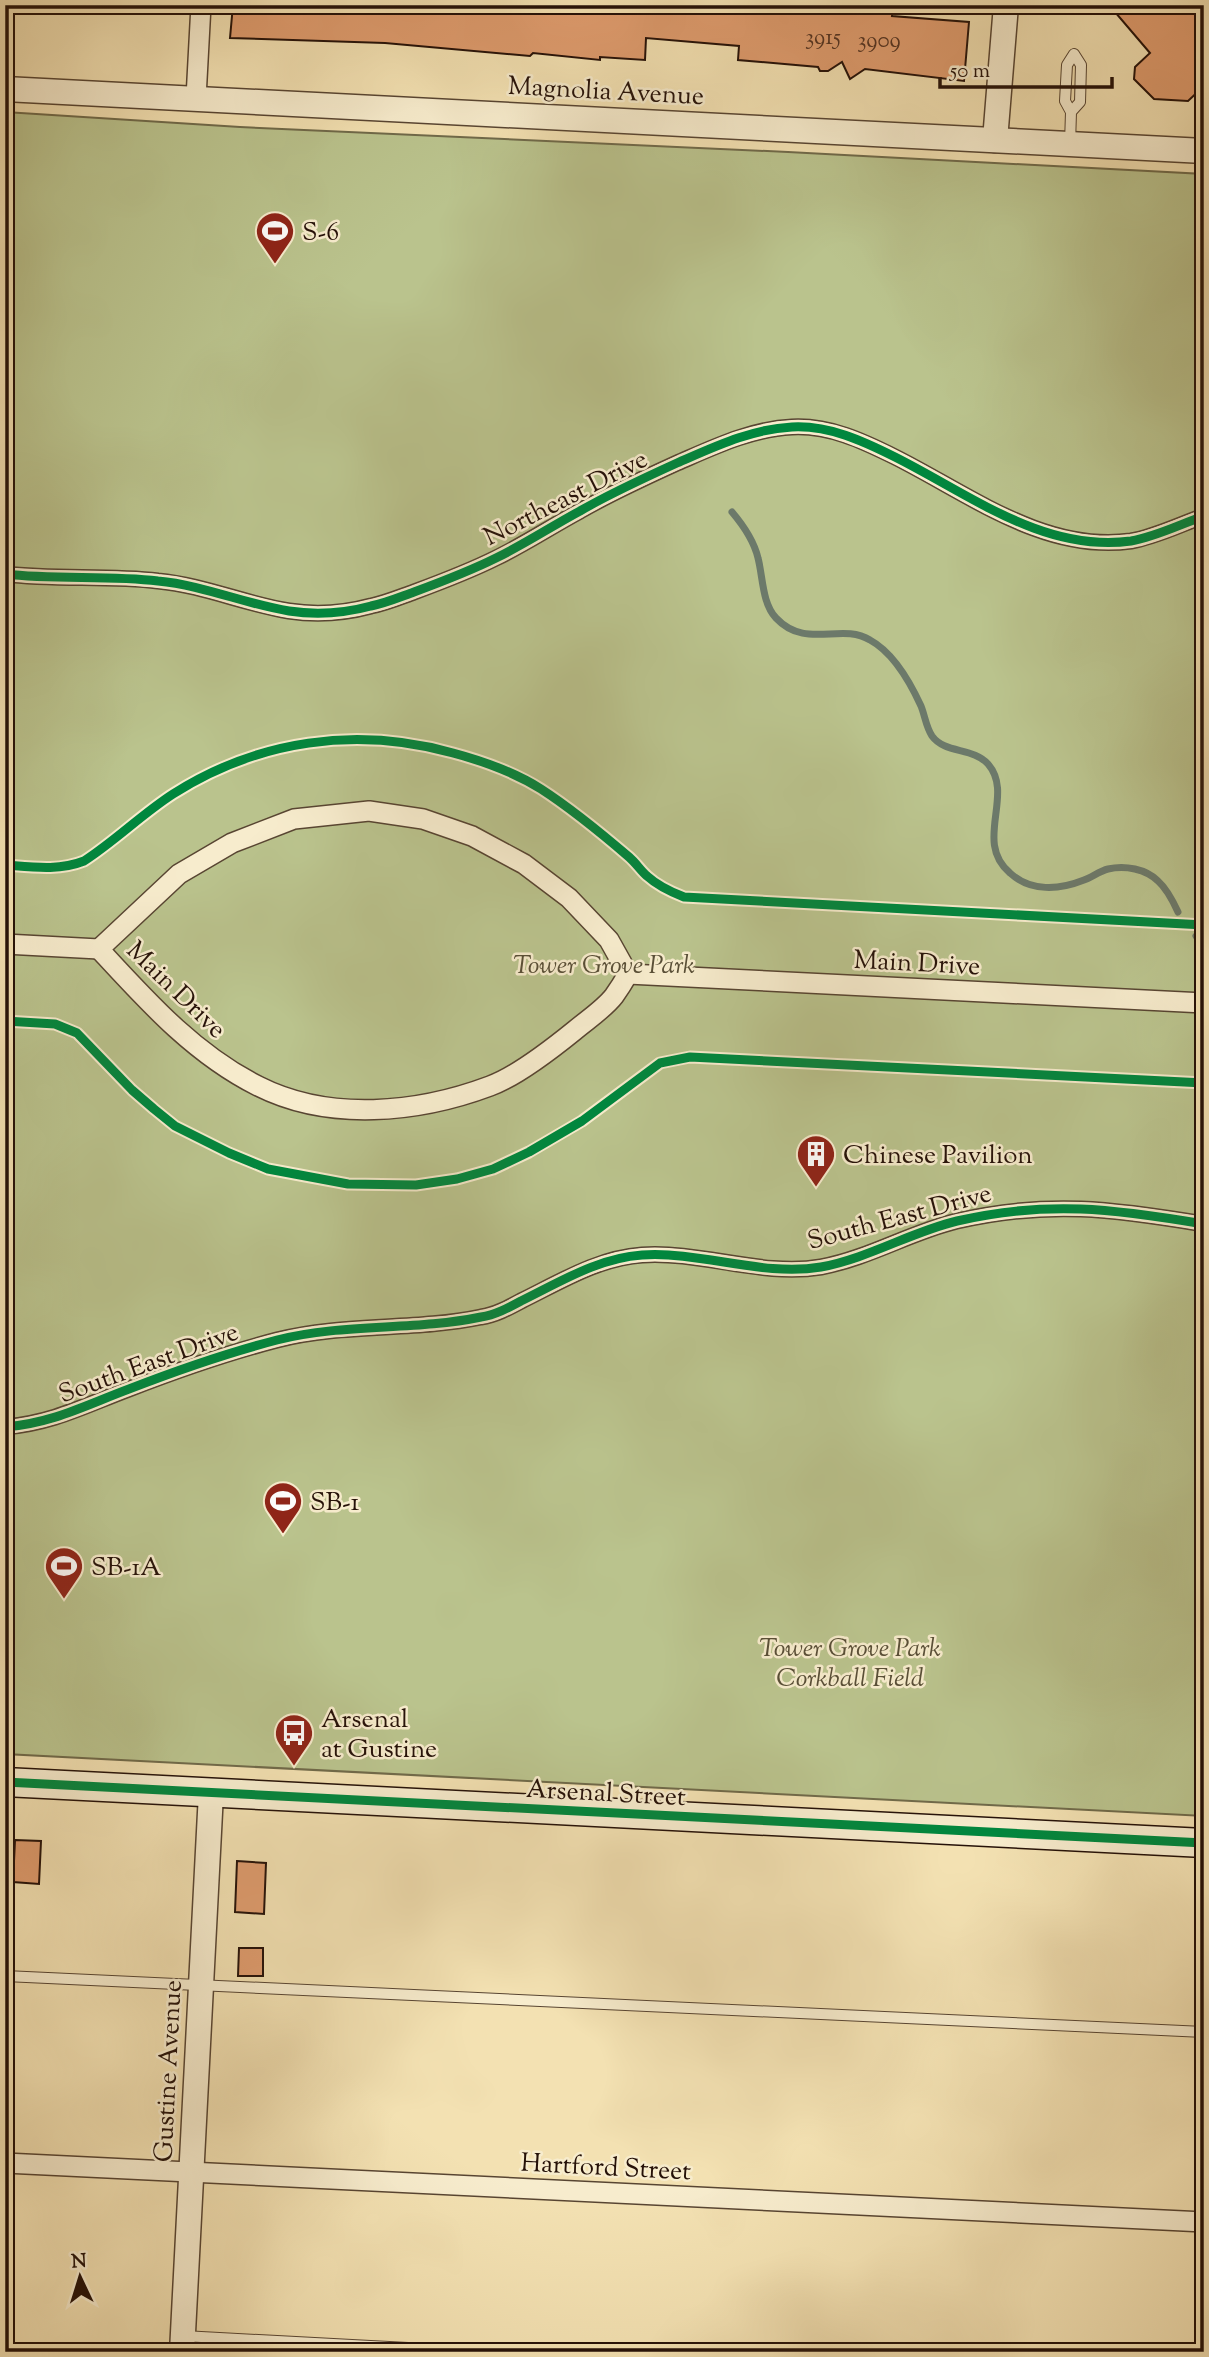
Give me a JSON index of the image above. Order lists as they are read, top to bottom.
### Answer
{
  "streets": {
    "main road": ["Arsenal Street"],
    "street": [
      "Magnolia Avenue",
      "Northeast Drive",
      "Main Drive",
      "South East Drive",
      "Gustine Avenue",
      "Hartford Street"
    ]
  },
  "crossings": [
    ["Arsenal Street", "Gustine Avenue"],
    ["Gustine Avenue", "Hartford Street"]
  ],
  "parks": ["Tower Grove Park", "Tower Grove Park Corkball Field"],
  "places": {
    "sports": ["S-6", "SB-1", "SB-1A"],
    "building": ["Chinese Pavilion"],
    "bus stop": ["Arsenal at Gustine"]
  },
  "house_numbers": ["3915", "3909"],
  "scale_bar": "50 m",
  "north": "top"
}
